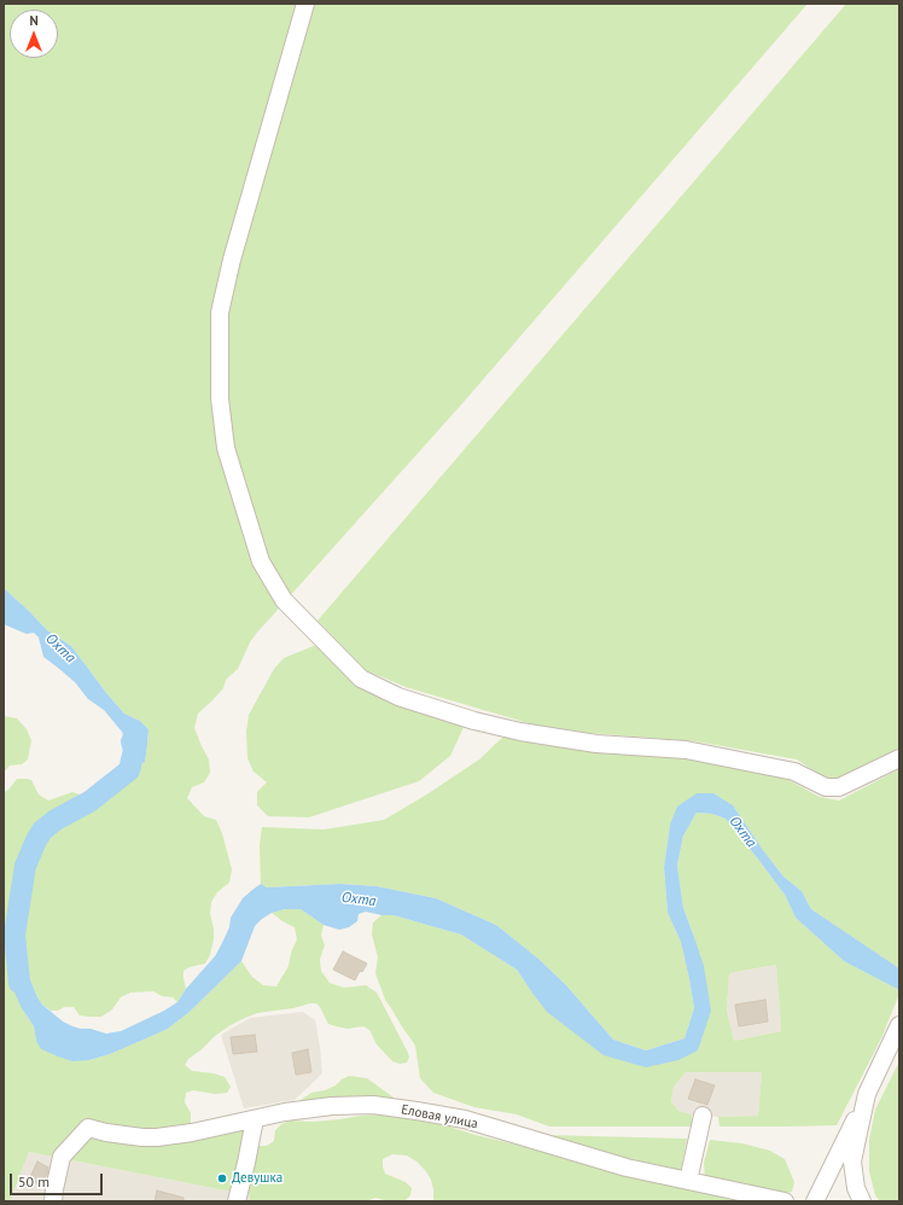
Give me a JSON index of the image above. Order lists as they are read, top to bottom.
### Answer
{
  "streets": {
    "street": ["Еловая улица"]
  },
  "water": ["Охта"],
  "places": ["Девушка"],
  "scale_bar": "50 m",
  "north": "top"
}
